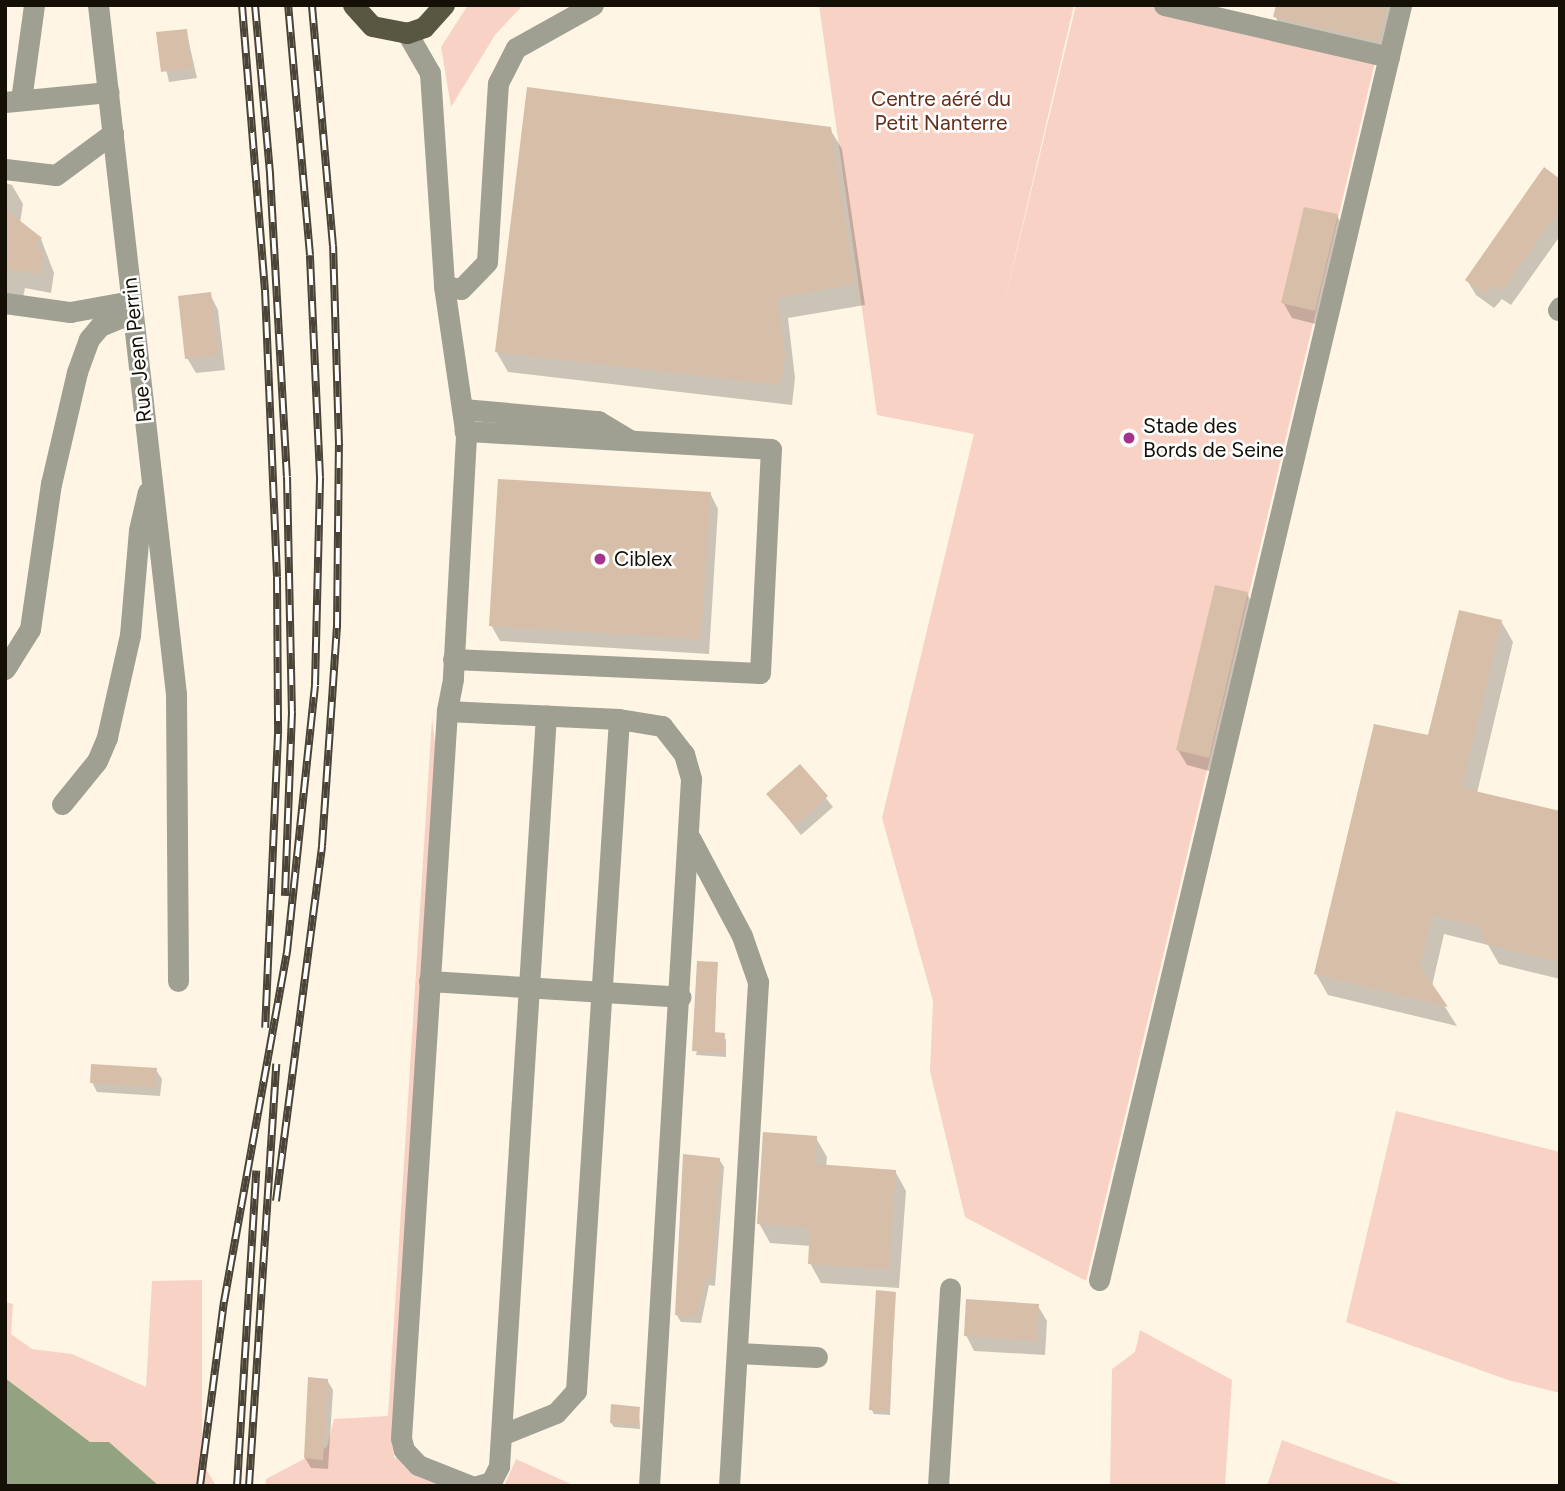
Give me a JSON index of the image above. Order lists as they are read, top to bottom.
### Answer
{
  "streets": {
    "street": ["Rue Jean Perrin"]
  },
  "parks": ["Centre aéré du Petit Nanterre"],
  "places": ["Stade des Bords de Seine", "Ciblex"]
}
